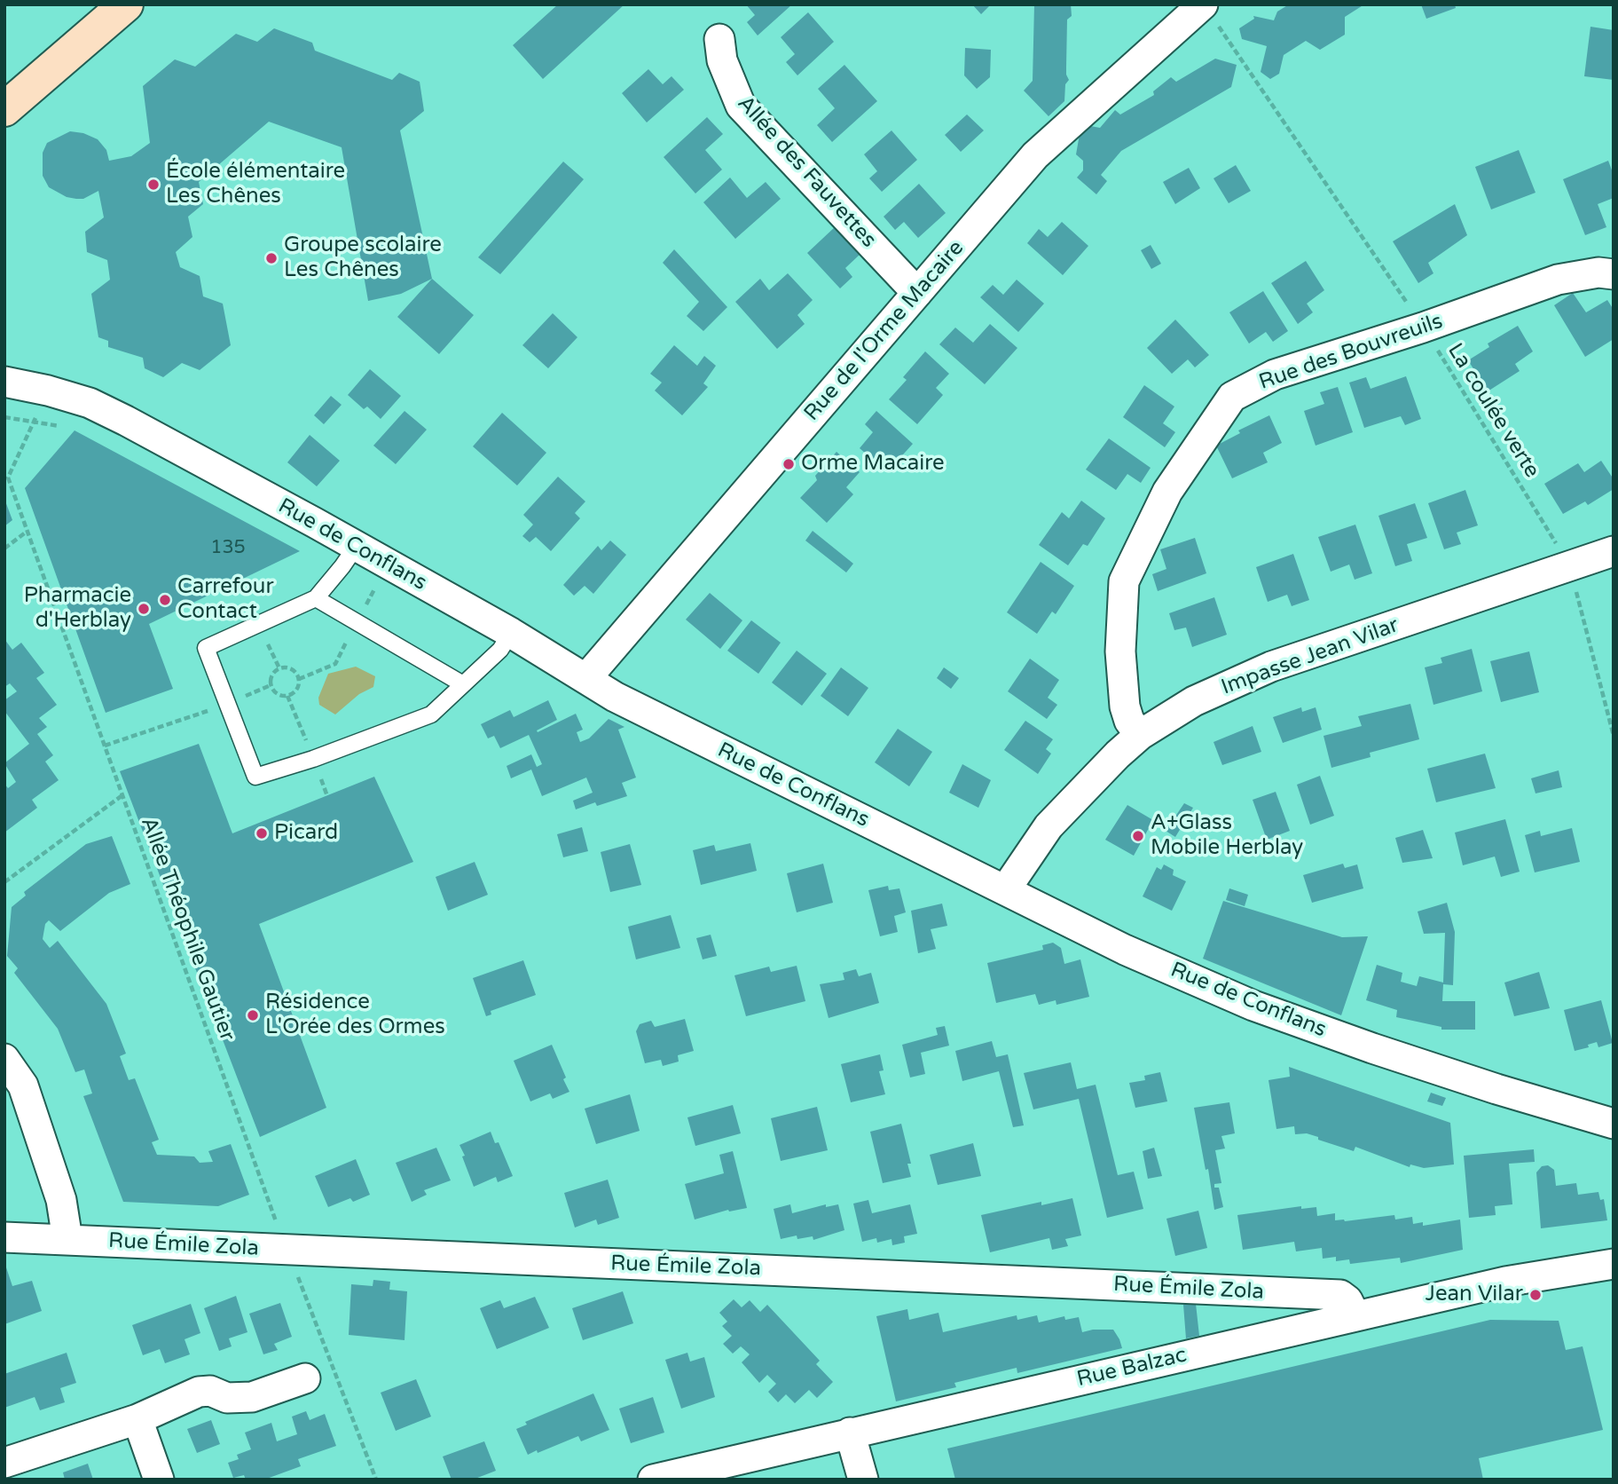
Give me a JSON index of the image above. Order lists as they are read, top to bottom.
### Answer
{
  "streets": {
    "street": [
      "Allée des Fauvettes",
      "Rue de l'Orme Macaire",
      "Rue des Bouvreuils",
      "Rue de Conflans",
      "Impasse Jean Vilar",
      "Rue Émile Zola",
      "Rue Balzac"
    ],
    "path": ["La coulée verte", "Allée Théophile Gautier"]
  },
  "crossings": [
    ["Allée des Fauvettes", "Rue de l'Orme Macaire"],
    ["Rue de l'Orme Macaire", "La coulée verte"],
    ["Rue de l'Orme Macaire", "Rue de Conflans"],
    ["Rue des Bouvreuils", "La coulée verte"],
    ["Rue des Bouvreuils", "Impasse Jean Vilar"],
    ["La coulée verte", "Impasse Jean Vilar"],
    ["Rue de Conflans", "Impasse Jean Vilar"],
    ["Rue de Conflans", "Allée Théophile Gautier"],
    ["Allée Théophile Gautier", "Rue Émile Zola"],
    ["Rue Émile Zola", "Rue Balzac"]
  ],
  "places": [
    "École élémentaire Les Chênes",
    "Groupe scolaire Les Chênes",
    "Orme Macaire",
    "Carrefour Contact",
    "Pharmacie d'Herblay",
    "Picard",
    "A+Glass Mobile Herblay",
    "Résidence L'Orée des Ormes",
    "Jean Vilar"
  ],
  "house_numbers": ["135"]
}
